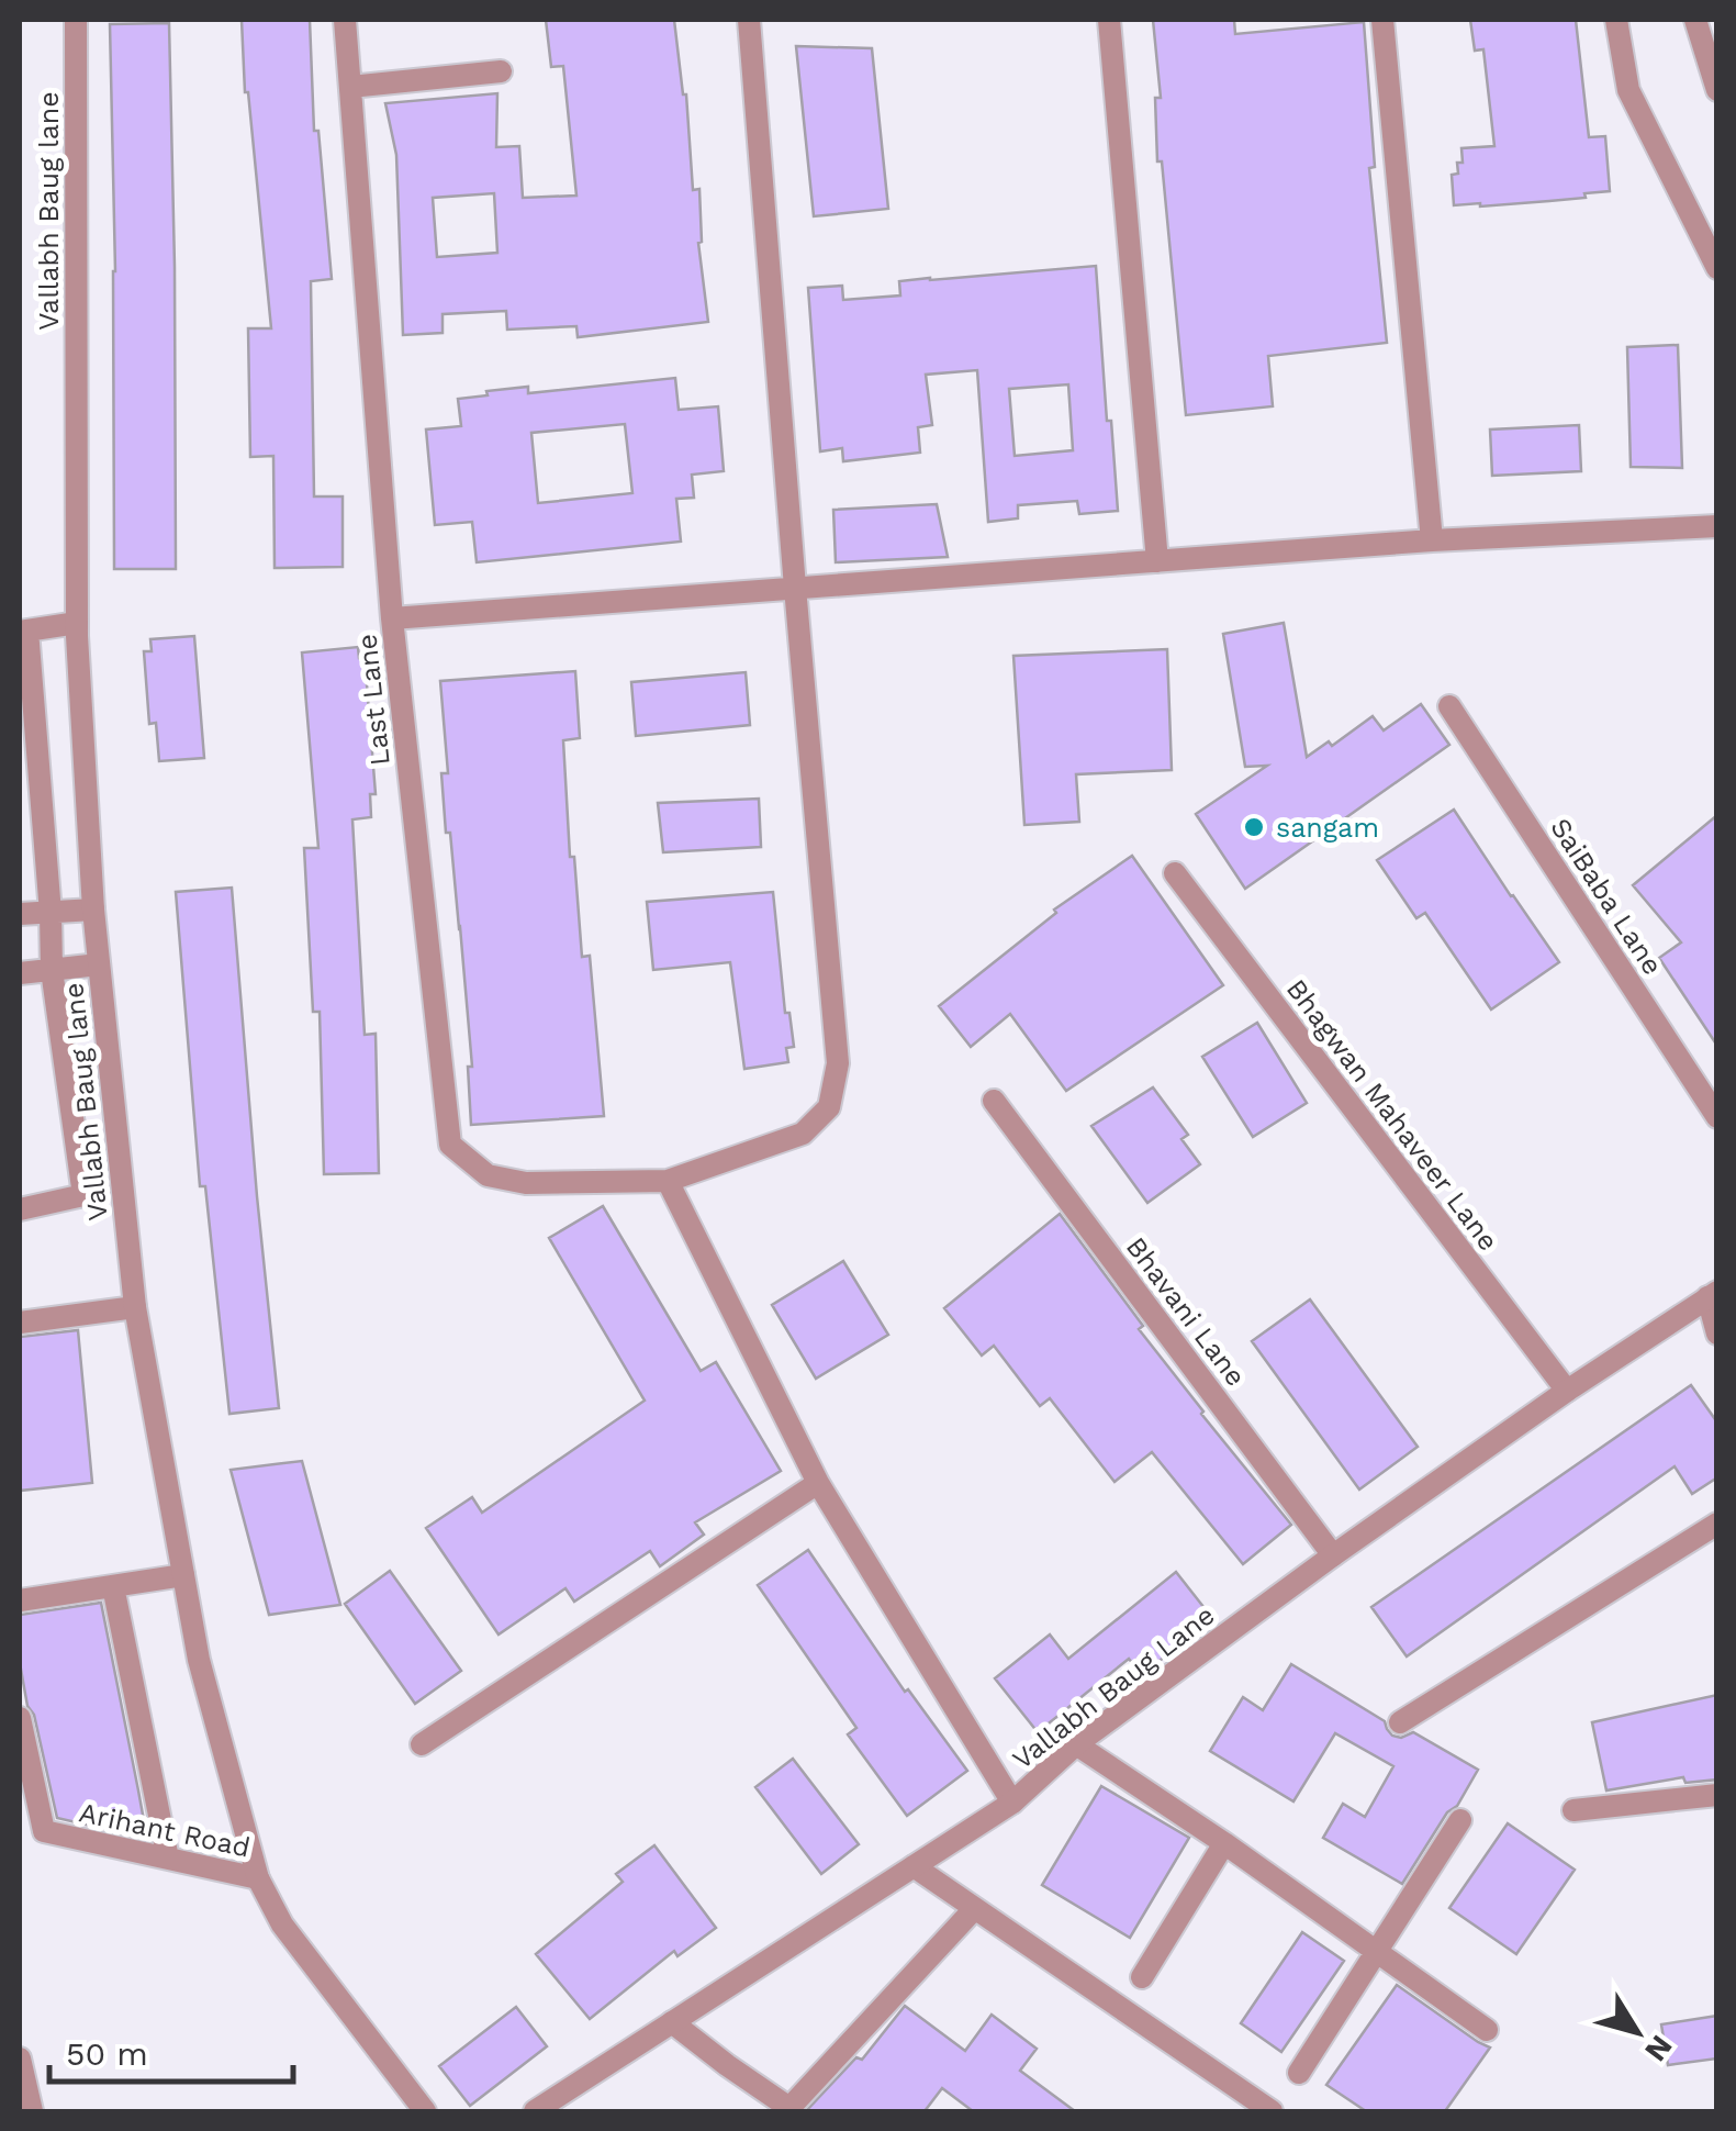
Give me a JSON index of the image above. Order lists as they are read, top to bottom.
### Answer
{
  "streets": {
    "street": [
      "Vallabh Baug lane",
      "Last Lane",
      "SaiBaba Lane",
      "Bhagwan Mahaveer Lane",
      "Bhavani Lane",
      "Vallabh Baug Lane",
      "Arihant Road"
    ]
  },
  "crossings": [
    ["Vallabh Baug lane", "Arihant Road"],
    ["Bhagwan Mahaveer Lane", "Vallabh Baug Lane"],
    ["Bhavani Lane", "Vallabh Baug Lane"]
  ],
  "places": ["sangam"],
  "scale_bar": "50 m",
  "north": "bottom right"
}
